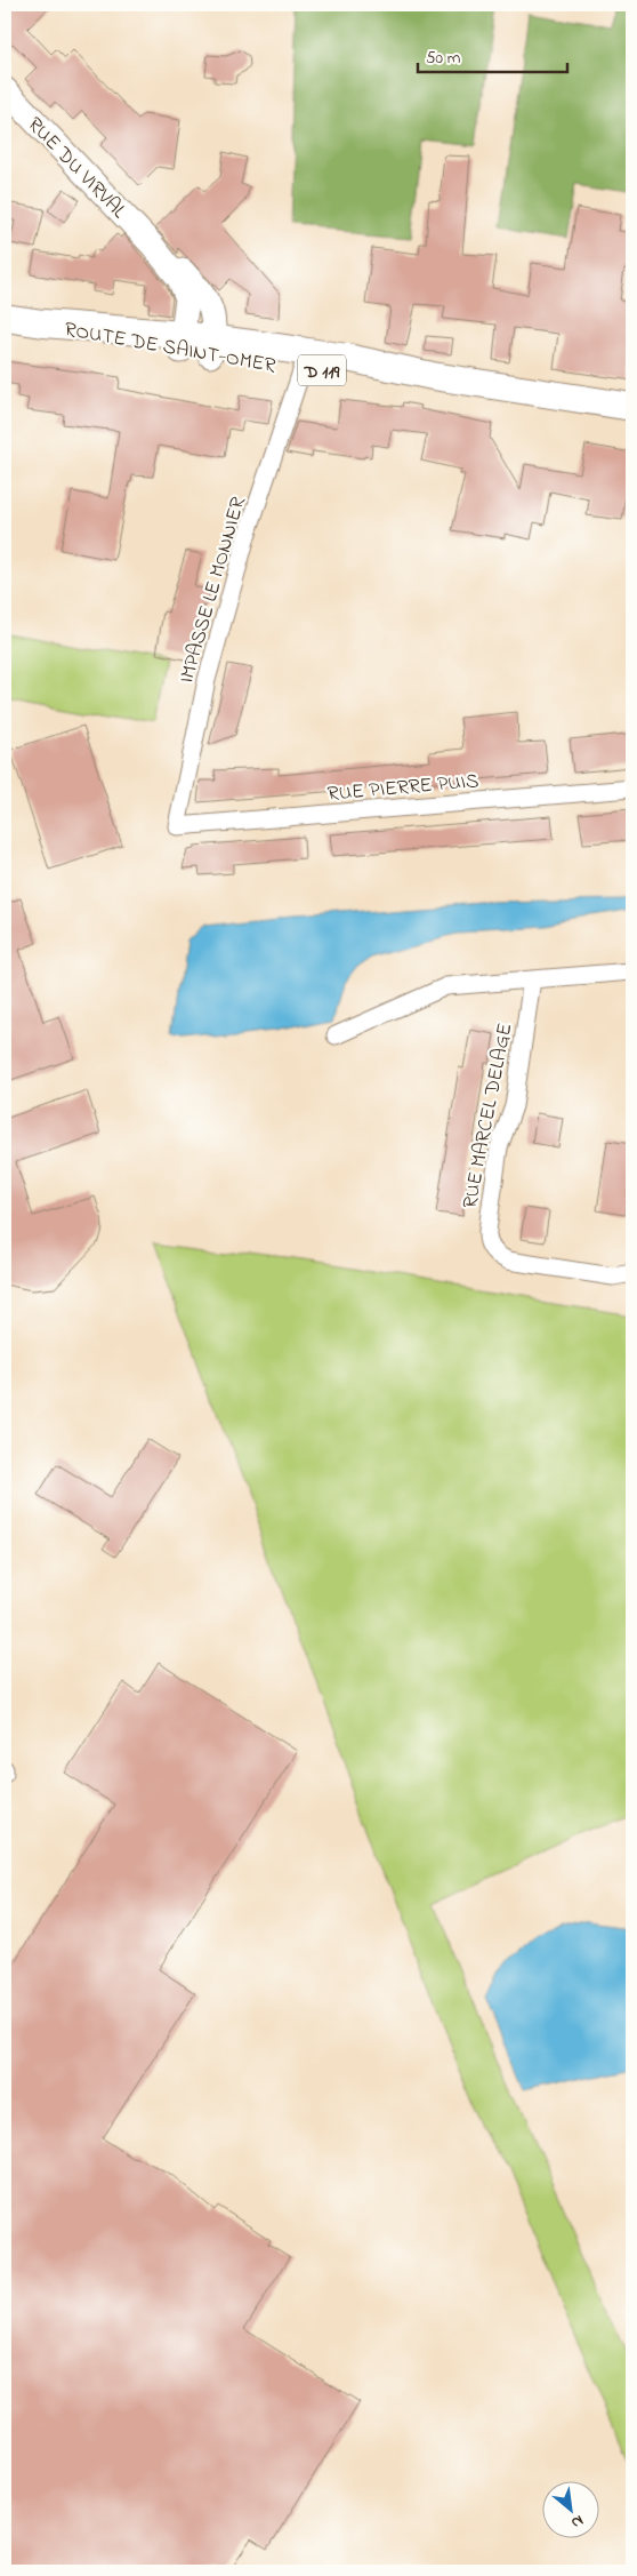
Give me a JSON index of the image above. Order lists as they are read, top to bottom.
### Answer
{
  "streets": {
    "main road": ["ROUTE DE SAINT-OMER", "D 119"],
    "street": [
      "RUE DU VIRVAL",
      "IMPASSE LE MONNIER",
      "RUE PIERRE PUIS",
      "RUE MARCEL DELAGE"
    ]
  },
  "crossings": [
    ["RUE DU VIRVAL", "ROUTE DE SAINT-OMER"],
    ["ROUTE DE SAINT-OMER", "IMPASSE LE MONNIER"],
    ["IMPASSE LE MONNIER", "RUE PIERRE PUIS"]
  ],
  "scale_bar": "50 m",
  "north": "bottom right"
}
